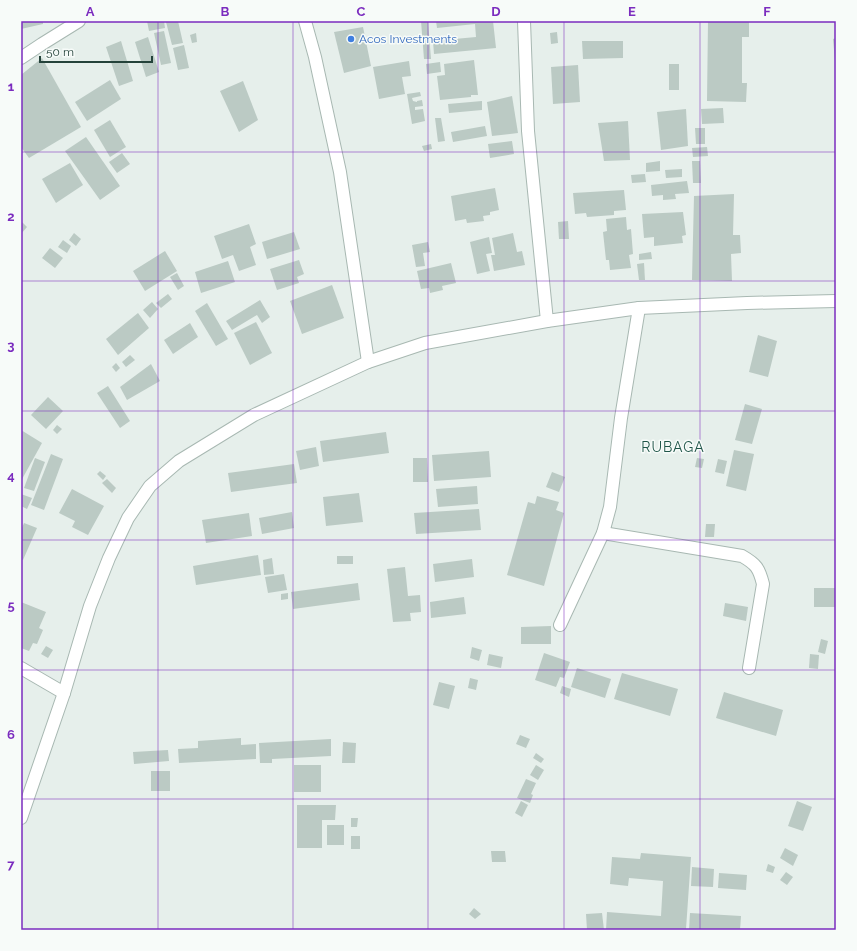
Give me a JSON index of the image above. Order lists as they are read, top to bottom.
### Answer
{
  "districts": ["RUBAGA"],
  "places": ["Acos Investments"],
  "scale_bar": "50 m",
  "grid": {
    "columns": [
      "A",
      "B",
      "C",
      "D",
      "E",
      "F"
    ],
    "rows": [
      "1",
      "2",
      "3",
      "4",
      "5",
      "6",
      "7"
    ]
  }
}
